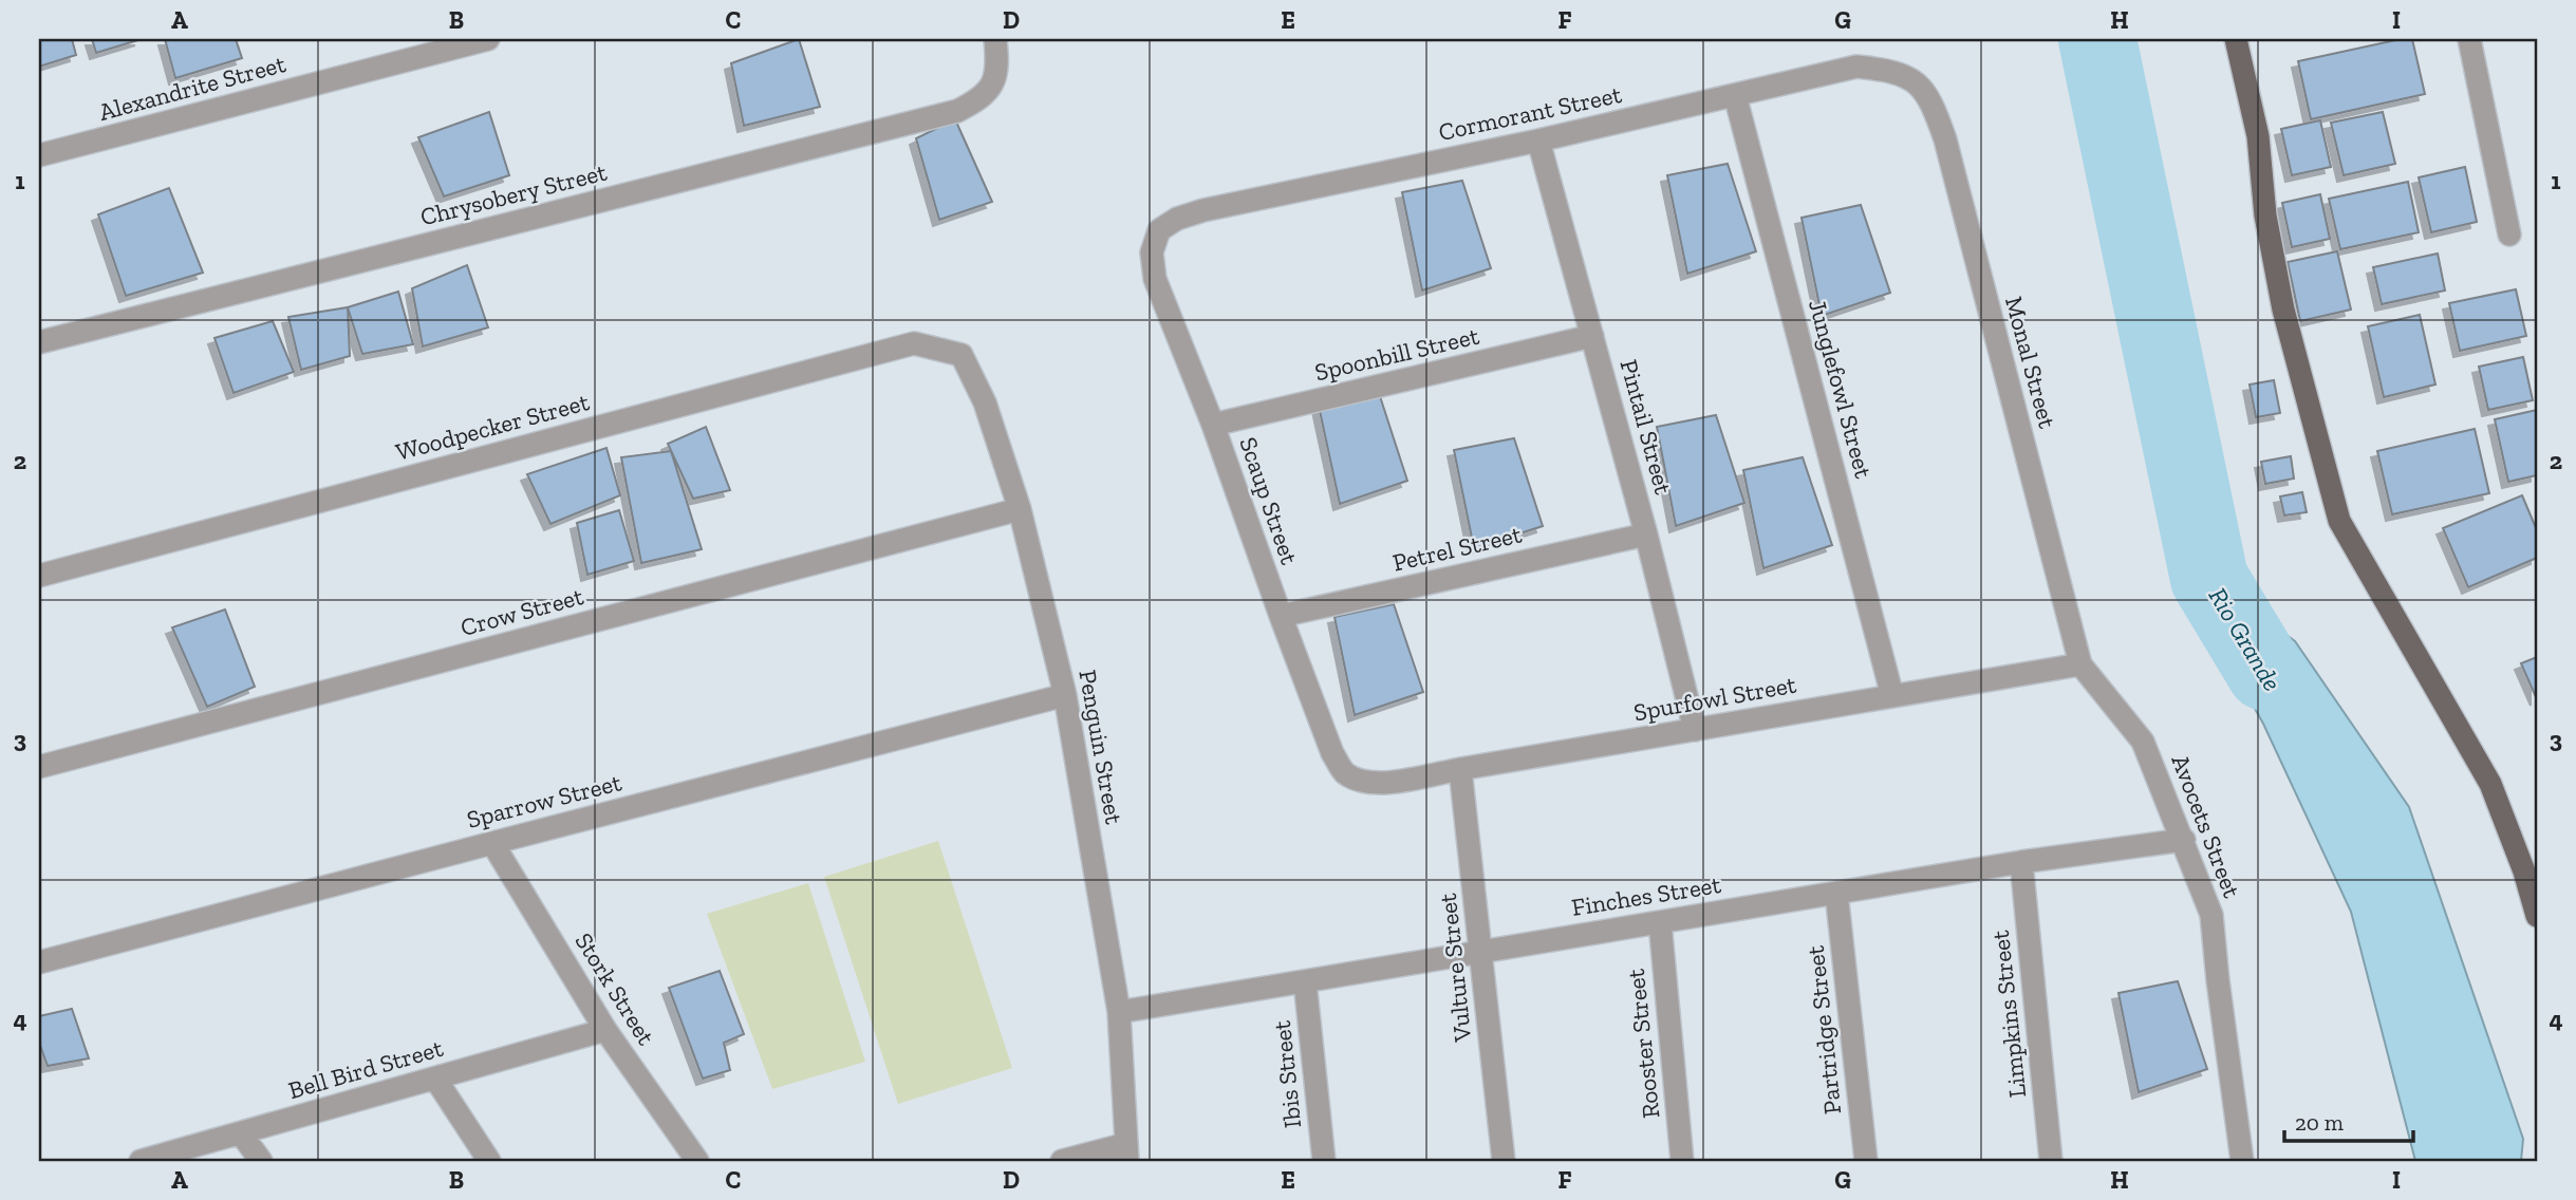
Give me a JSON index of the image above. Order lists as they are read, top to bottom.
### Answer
{
  "streets": {
    "street": [
      "Alexandrite Street",
      "Cormorant Street",
      "Chrysobery Street",
      "Spoonbill Street",
      "Monal Street",
      "Junglefowl Street",
      "Woodpecker Street",
      "Pintail Street",
      "Scaup Street",
      "Petrel Street",
      "Crow Street",
      "Spurfowl Street",
      "Penguin Street",
      "Sparrow Street",
      "Avocets Street",
      "Finches Street",
      "Vulture Street",
      "Stork Street",
      "Limpkins Street",
      "Partridge Street",
      "Rooster Street",
      "Bell Bird Street",
      "Ibis Street"
    ]
  },
  "crossings": [
    ["Cormorant Street", "Monal Street"],
    ["Cormorant Street", "Junglefowl Street"],
    ["Cormorant Street", "Pintail Street"],
    ["Cormorant Street", "Scaup Street"],
    ["Spoonbill Street", "Pintail Street"],
    ["Spoonbill Street", "Scaup Street"],
    ["Monal Street", "Spurfowl Street"],
    ["Monal Street", "Avocets Street"],
    ["Junglefowl Street", "Spurfowl Street"],
    ["Woodpecker Street", "Penguin Street"],
    ["Pintail Street", "Petrel Street"],
    ["Pintail Street", "Spurfowl Street"],
    ["Scaup Street", "Petrel Street"],
    ["Scaup Street", "Spurfowl Street"],
    ["Crow Street", "Penguin Street"],
    ["Spurfowl Street", "Avocets Street"],
    ["Spurfowl Street", "Vulture Street"],
    ["Penguin Street", "Sparrow Street"],
    ["Penguin Street", "Finches Street"],
    ["Sparrow Street", "Stork Street"],
    ["Avocets Street", "Finches Street"],
    ["Finches Street", "Vulture Street"],
    ["Finches Street", "Limpkins Street"],
    ["Finches Street", "Partridge Street"],
    ["Finches Street", "Rooster Street"],
    ["Finches Street", "Ibis Street"],
    ["Stork Street", "Bell Bird Street"]
  ],
  "water": ["Rio Grande"],
  "scale_bar": "20 m",
  "grid": {
    "columns": [
      "A",
      "B",
      "C",
      "D",
      "E",
      "F",
      "G",
      "H",
      "I"
    ],
    "rows": [
      "1",
      "2",
      "3",
      "4"
    ]
  }
}
